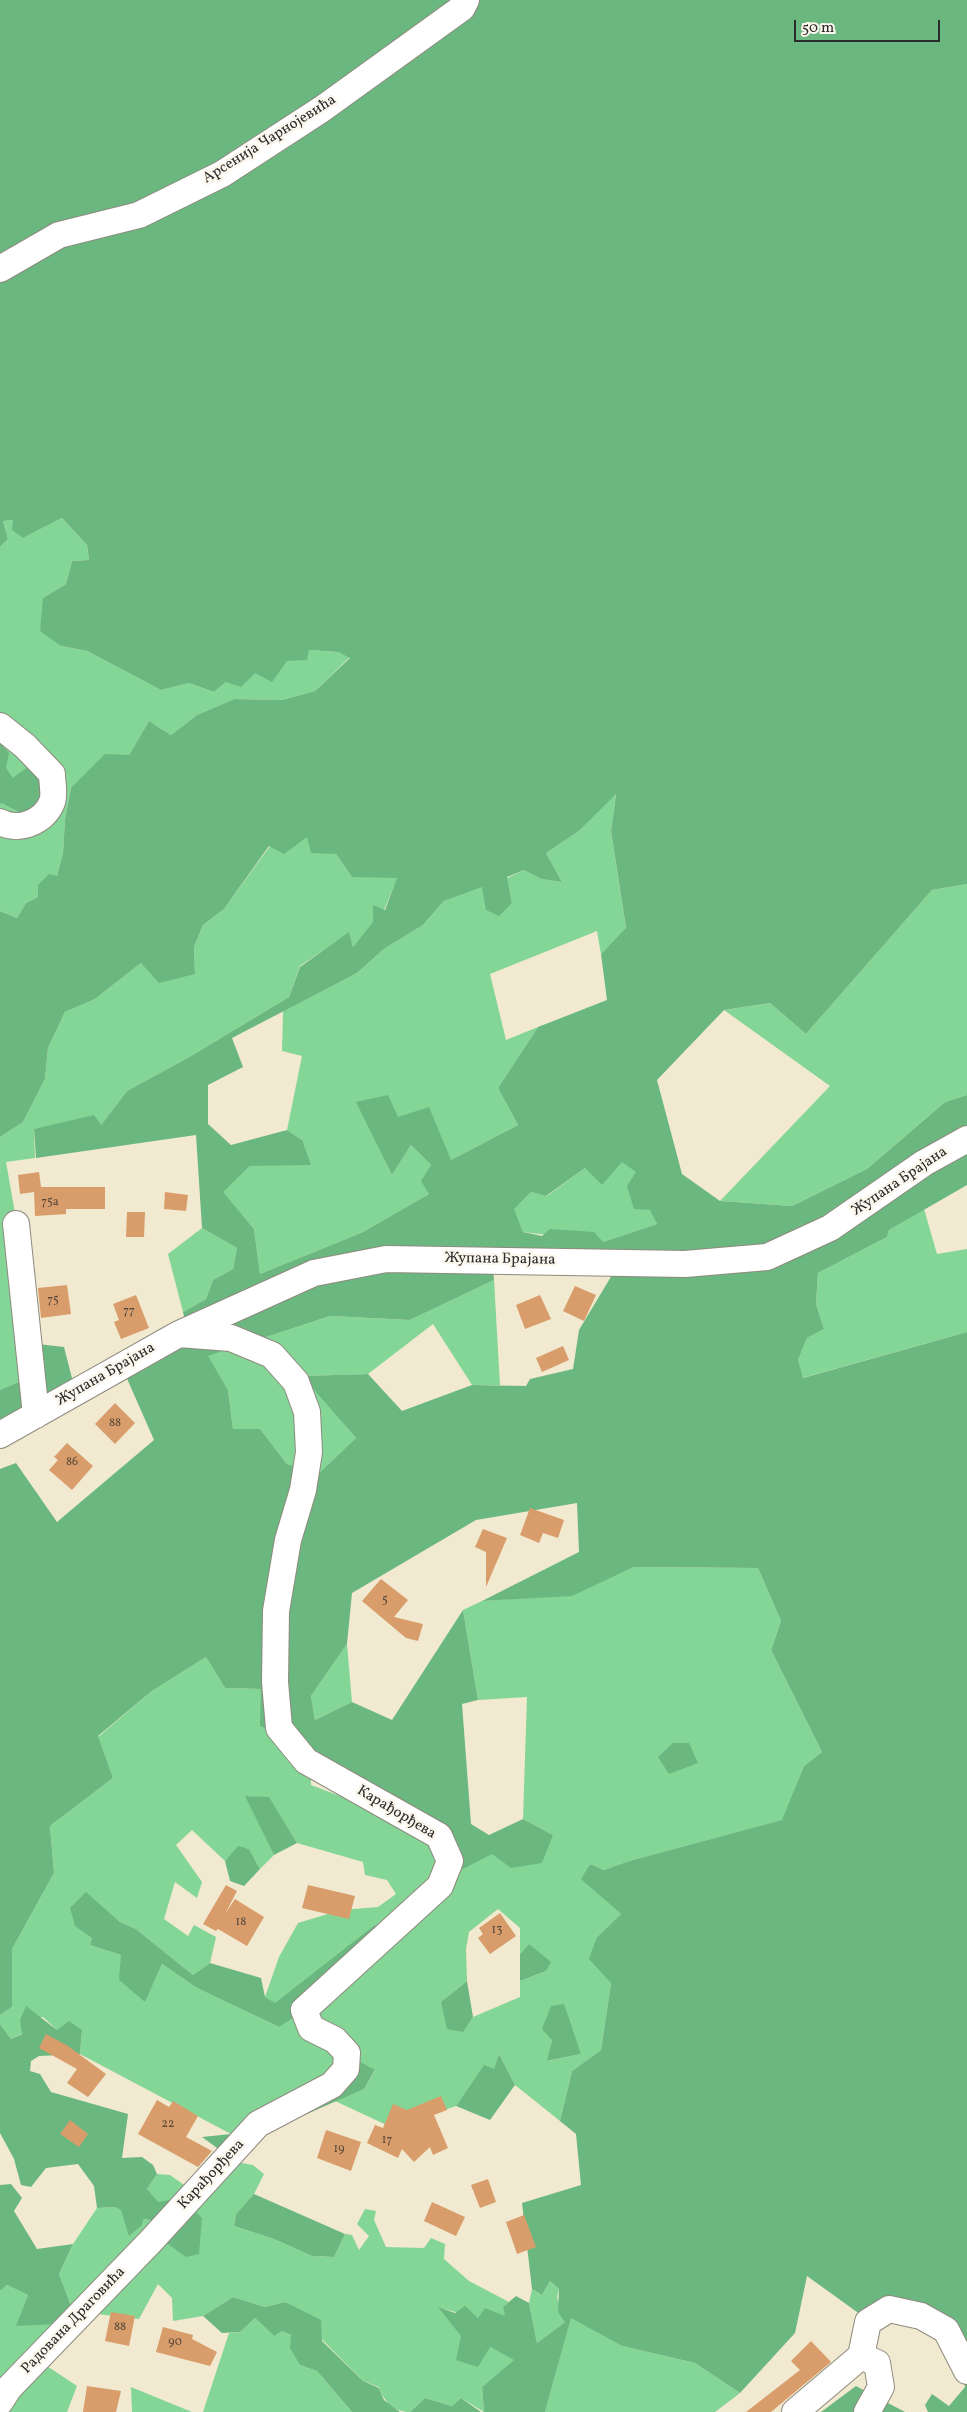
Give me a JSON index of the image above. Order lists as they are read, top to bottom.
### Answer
{
  "streets": {
    "street": [
      "Арсенија Чарнојевића",
      "Жупана Брајана",
      "Карађорђева",
      "Радована Драговића"
    ]
  },
  "crossings": [
    ["Жупана Брајана", "Карађорђева"],
    ["Карађорђева", "Радована Драговића"]
  ],
  "house_numbers": [
    "75a",
    "75",
    "77",
    "88",
    "86",
    "5",
    "18",
    "13",
    "22",
    "17",
    "19",
    "88",
    "90"
  ],
  "scale_bar": "50 m"
}
